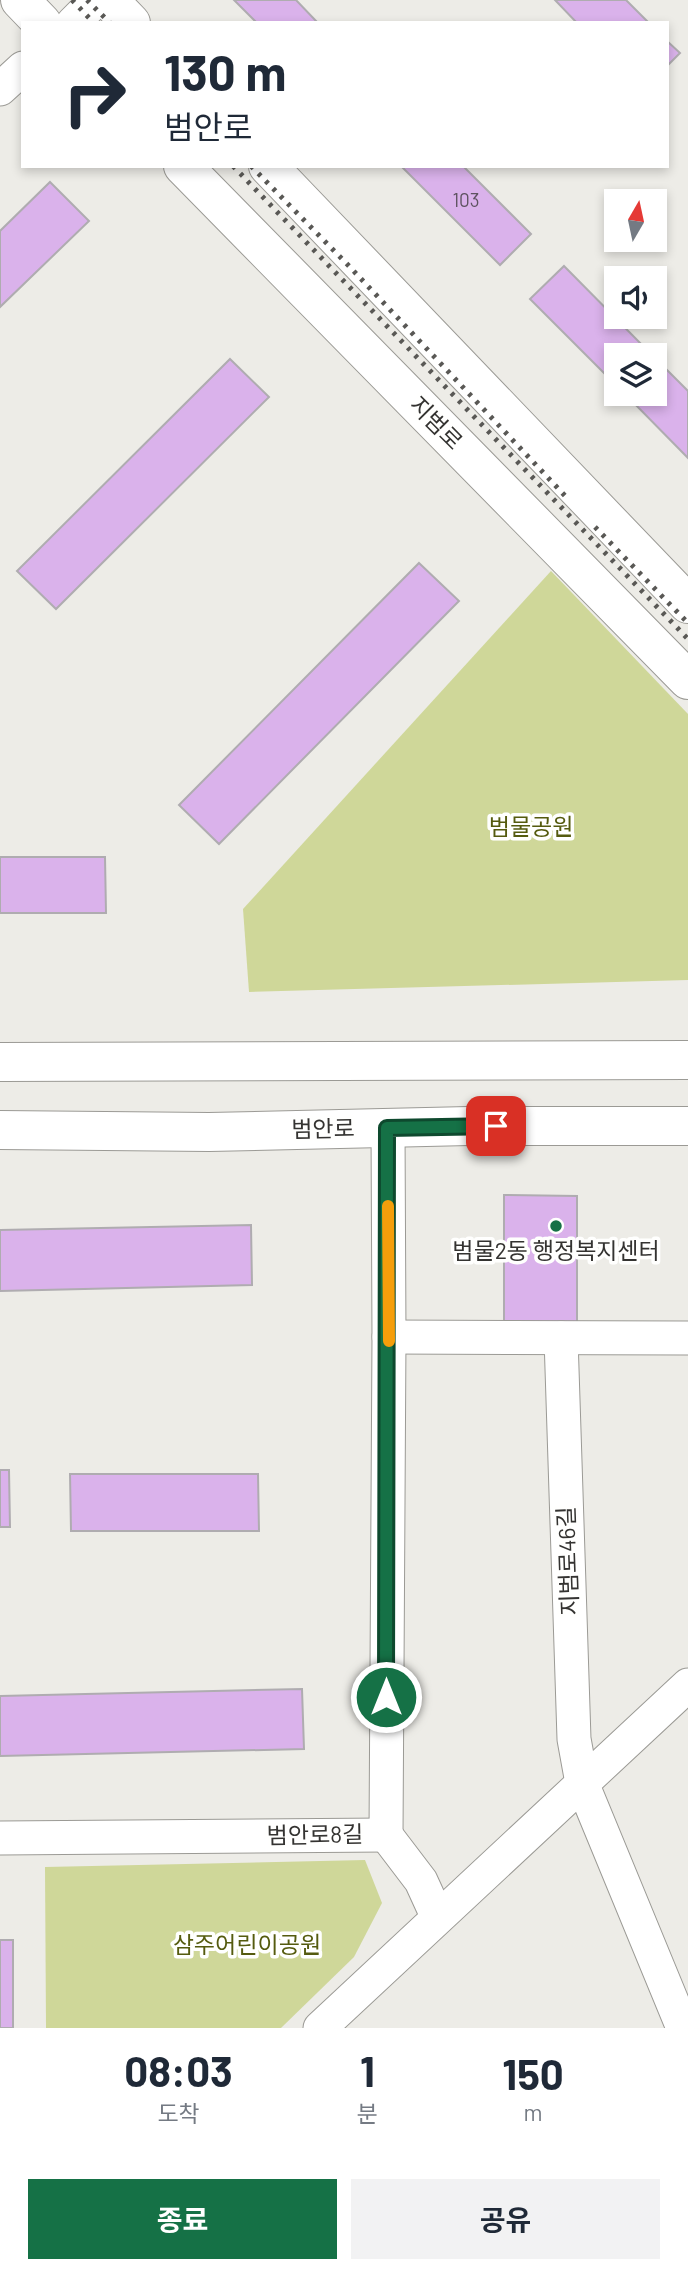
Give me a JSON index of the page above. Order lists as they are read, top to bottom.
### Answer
{
  "streets": {
    "main road": ["지범로", "범안로"],
    "street": ["지범로46길", "범안로8길"]
  },
  "crossings": [
    ["범안로", "범안로8길"]
  ],
  "parks": ["범물공원", "삼주어린이공원"],
  "places": ["범물2동 행정복지센터"],
  "house_numbers": ["103"],
  "north": "top",
  "page": {
    "turn": ["130 m", "범안로"],
    "eta": [
      "08:03",
      "도착",
      "1",
      "분",
      "150",
      "m"
    ],
    "buttons": ["종료", "공유"]
  }
}
